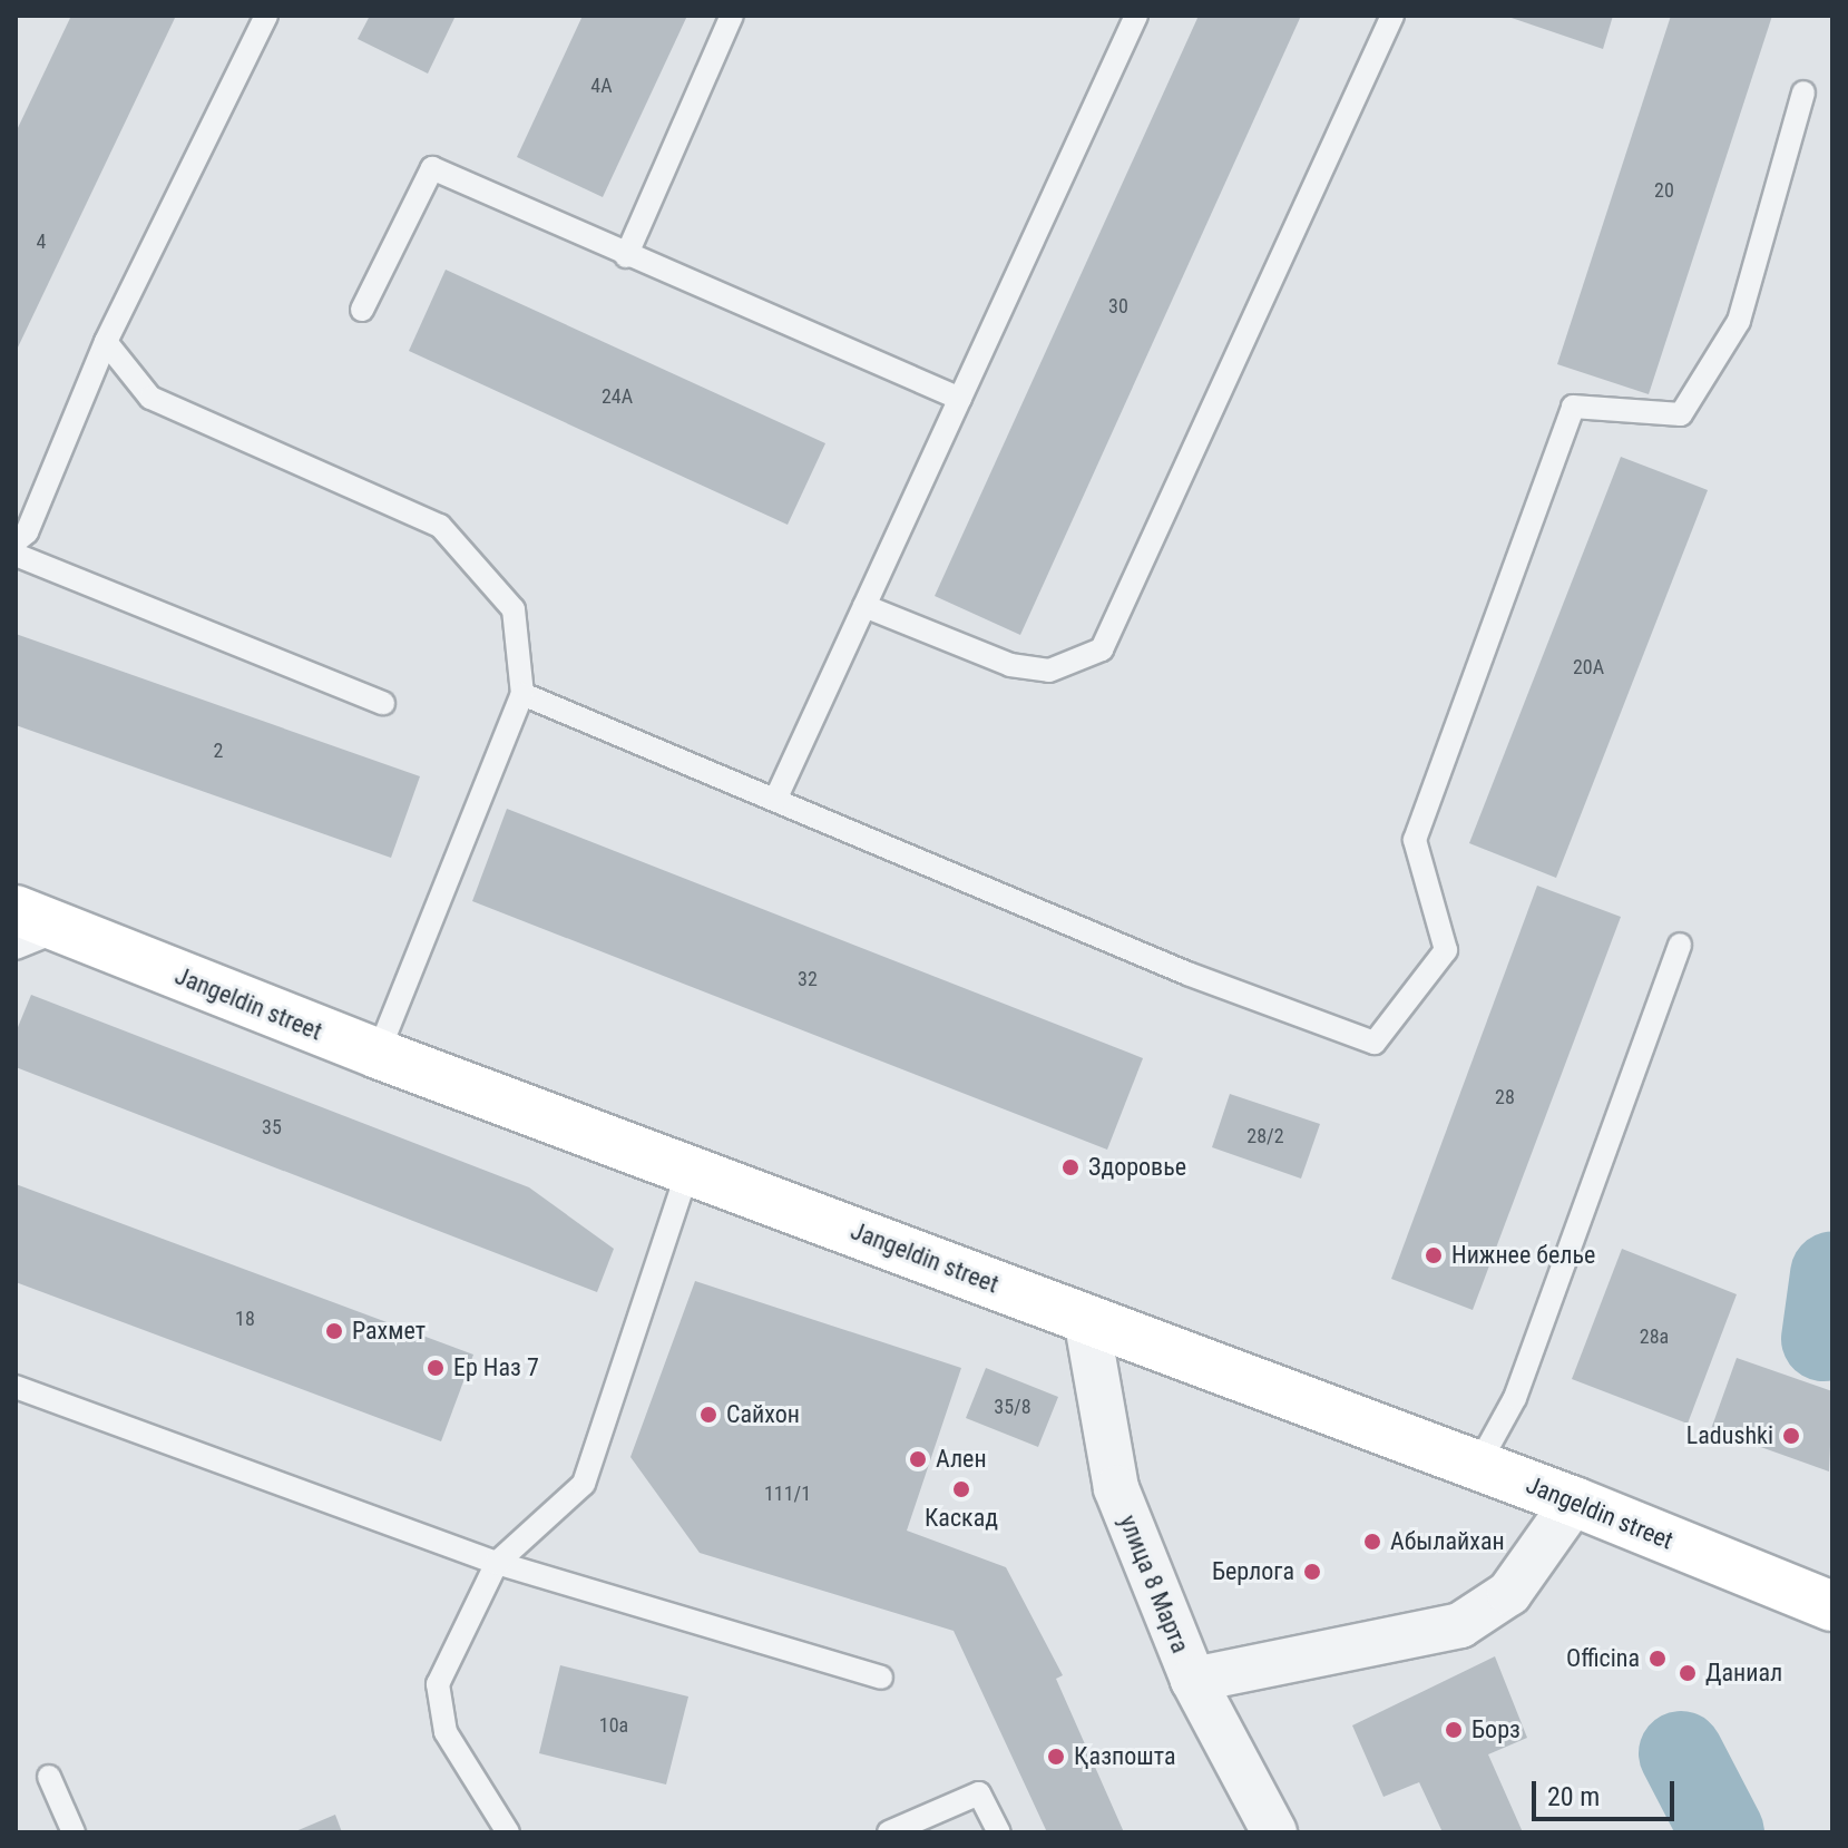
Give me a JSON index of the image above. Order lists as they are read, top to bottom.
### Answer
{
  "streets": {
    "main road": ["Jangeldin street"],
    "street": ["улица 8 Марта"]
  },
  "crossings": [
    ["Jangeldin street", "улица 8 Марта"]
  ],
  "places": [
    "Здоровье",
    "Нижнее белье",
    "Рахмет",
    "Ер Наз 7",
    "Сайхон",
    "Ladushki",
    "Ален",
    "Каскад",
    "Абылайхан",
    "Берлога",
    "Officina",
    "Даниал",
    "Борз",
    "Қазпошта"
  ],
  "house_numbers": [
    "4А",
    "20",
    "4",
    "30",
    "24А",
    "20А",
    "2",
    "32",
    "28",
    "35",
    "28/2",
    "18",
    "28а",
    "35/8",
    "111/1",
    "10а"
  ],
  "scale_bar": "20 m"
}
